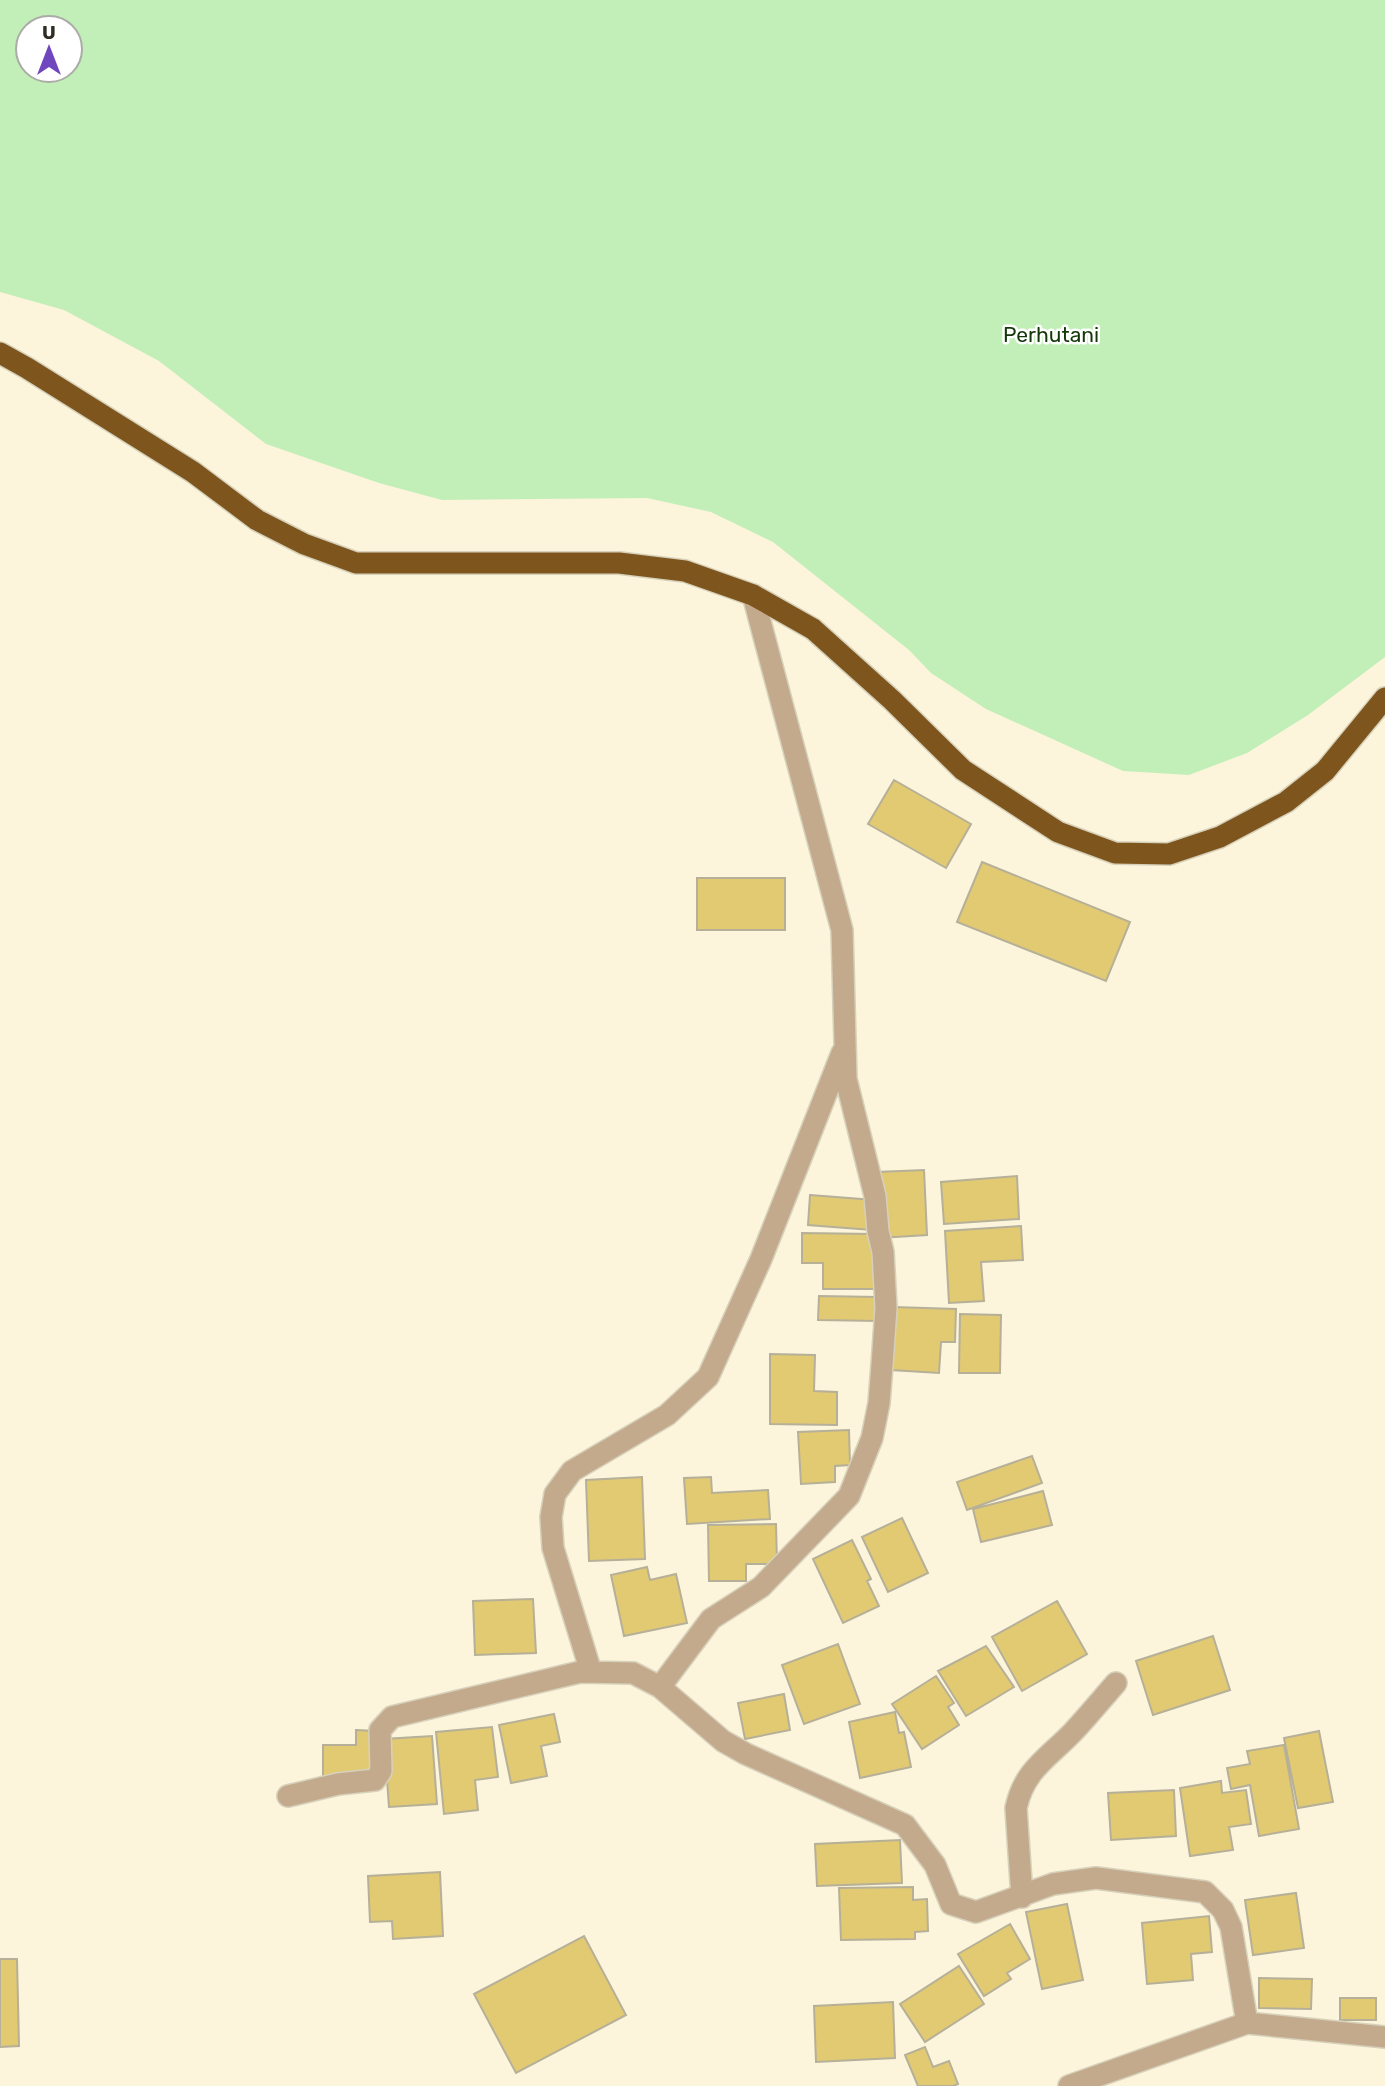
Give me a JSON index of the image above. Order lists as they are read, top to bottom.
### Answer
{
  "parks": ["Perhutani"],
  "north": "top"
}
